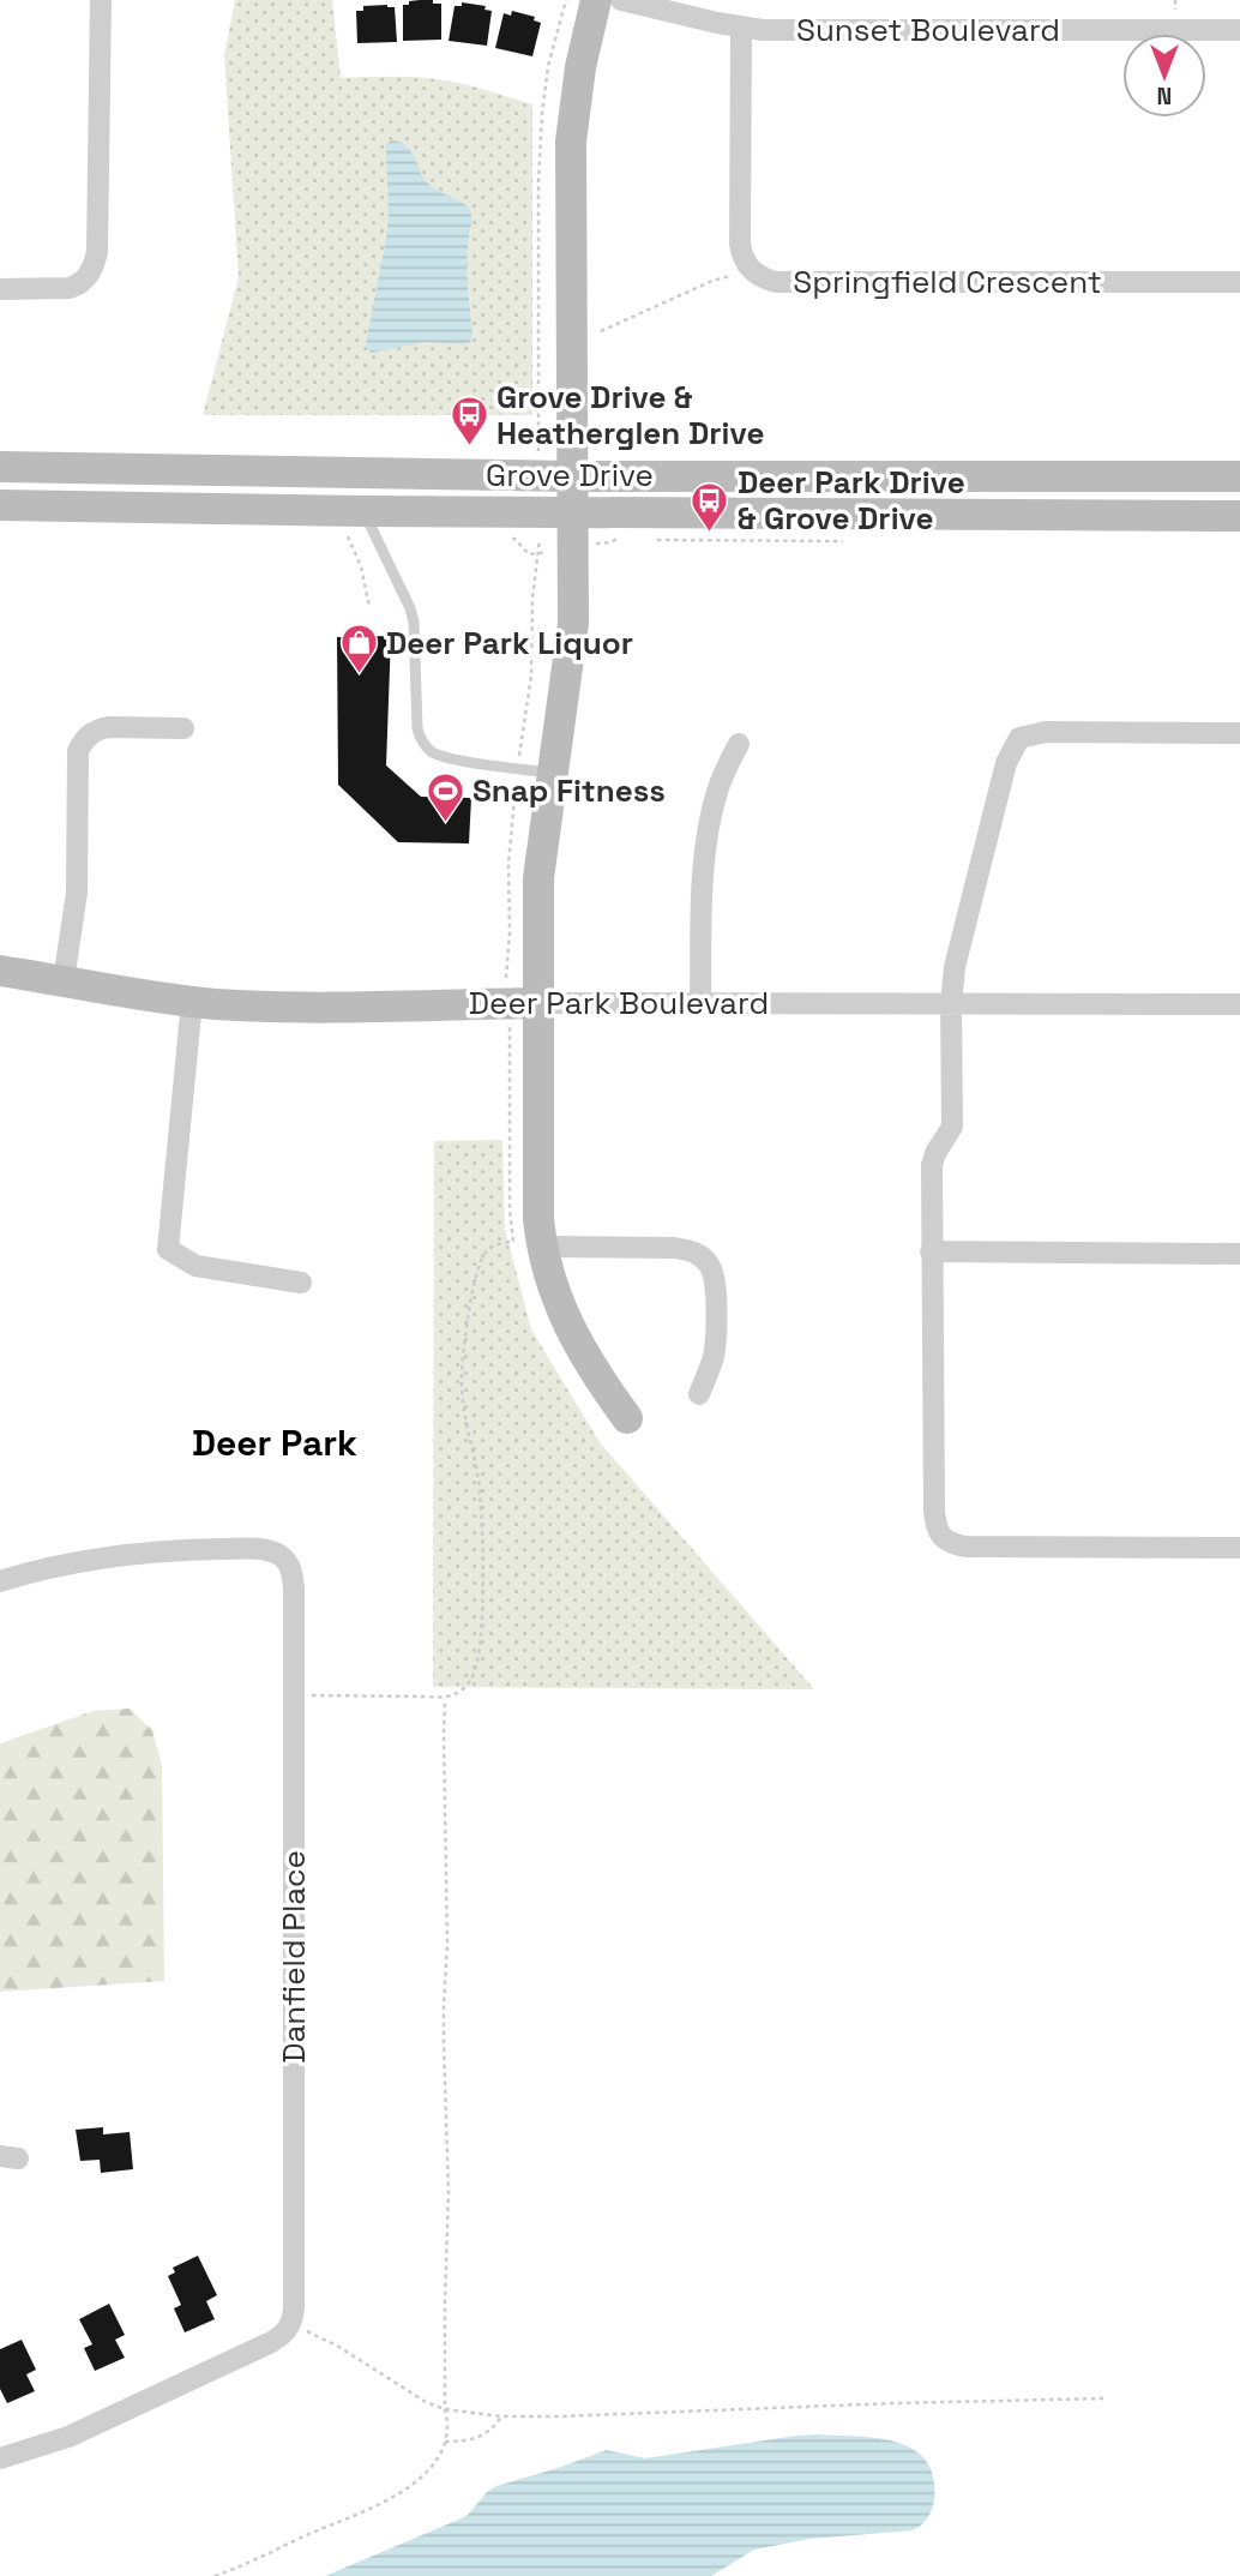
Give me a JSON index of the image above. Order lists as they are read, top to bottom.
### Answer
{
  "streets": {
    "main road": ["Grove Drive", "Deer Park Boulevard"],
    "street": ["Sunset Boulevard", "Springfield Crescent", "Danfield Place"]
  },
  "crossings": [
    ["Sunset Boulevard", "Springfield Crescent"]
  ],
  "districts": ["Deer Park"],
  "places": {
    "bus stop": ["Grove Drive & Heatherglen Drive", "Deer Park Drive & Grove Drive"],
    "shop": ["Deer Park Liquor"],
    "sports": ["Snap Fitness"]
  },
  "north": "bottom"
}
